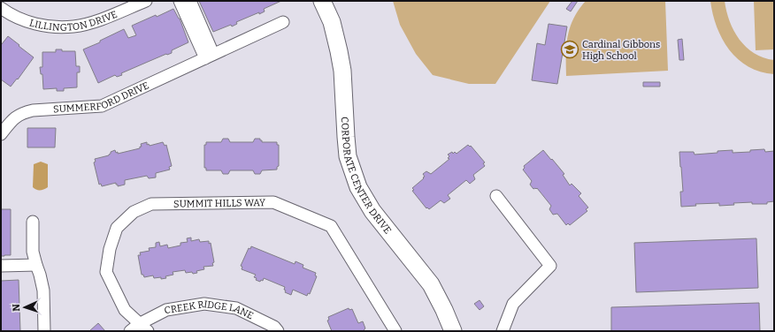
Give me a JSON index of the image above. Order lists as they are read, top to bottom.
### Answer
{
  "streets": {
    "street": [
      "LILLINGTON DRIVE",
      "SUMMERFORD DRIVE",
      "CORPORATE CENTER DRIVE",
      "SUMMIT HILLS WAY",
      "CREEK RIDGE LANE"
    ]
  },
  "crossings": [
    ["SUMMIT HILLS WAY", "CREEK RIDGE LANE"]
  ],
  "places": {
    "school or university": ["Cardinal Gibbons High School"]
  },
  "north": "left"
}
